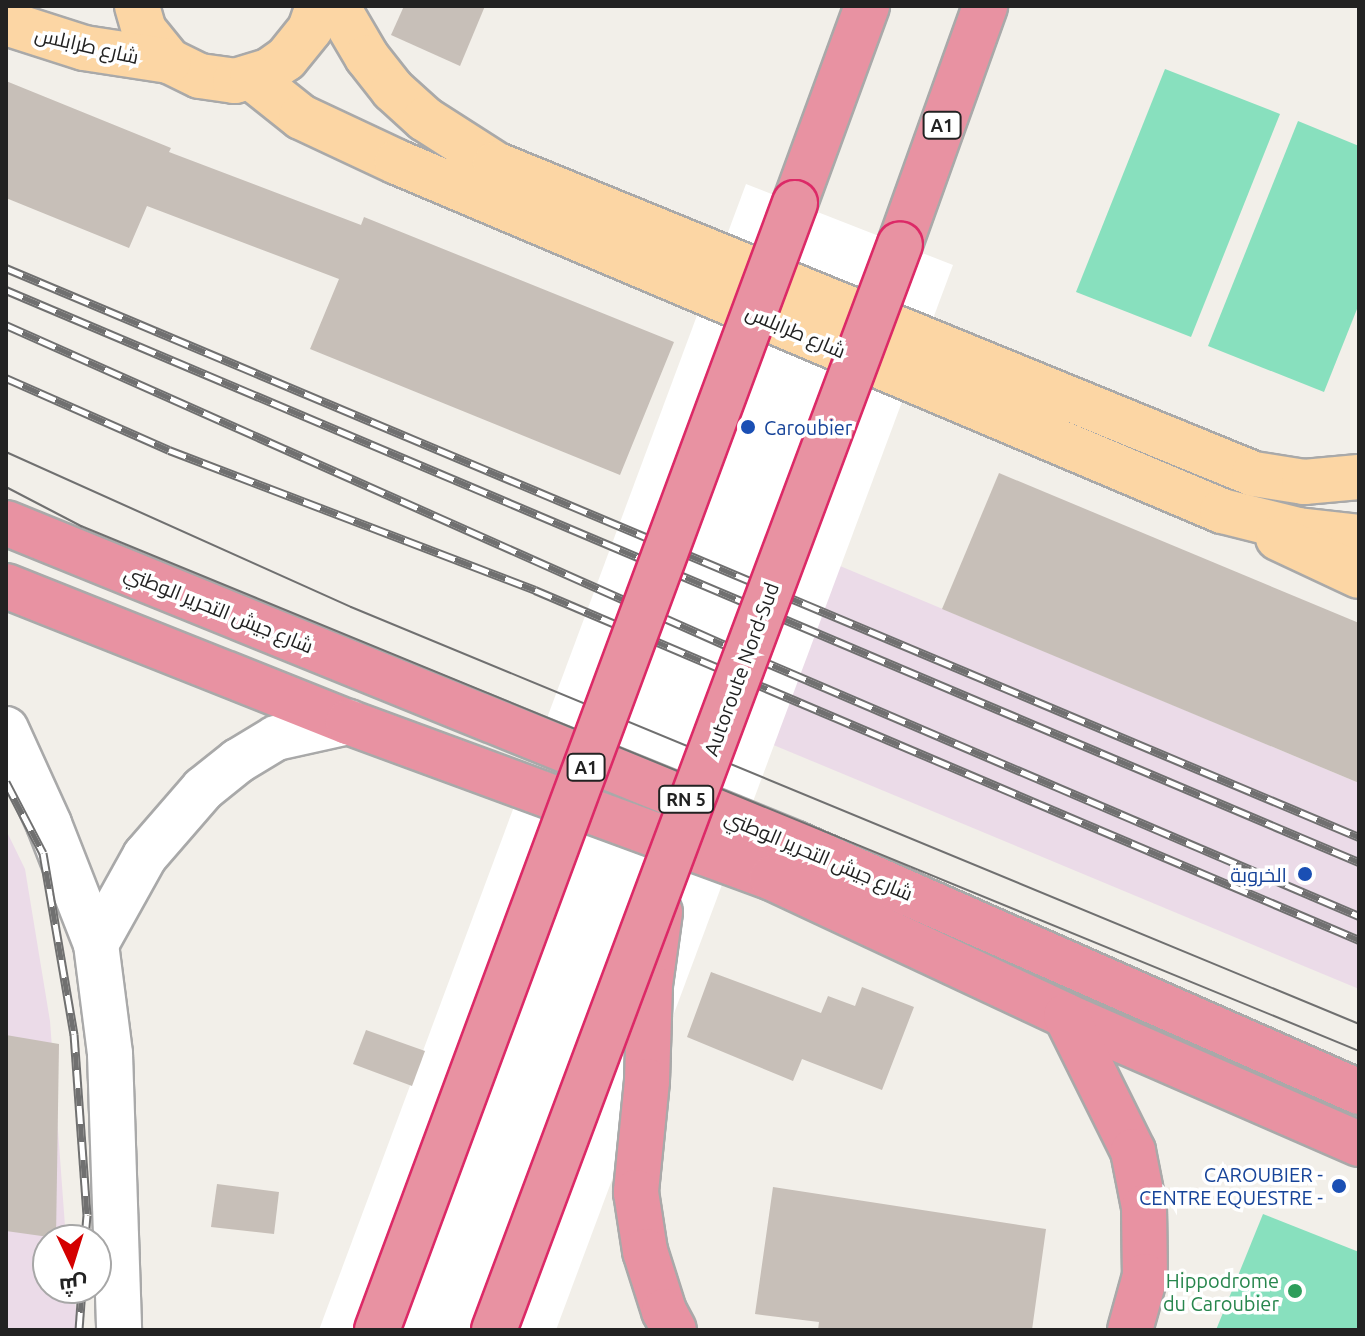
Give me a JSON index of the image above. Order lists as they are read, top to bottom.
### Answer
{
  "streets": {
    "highway": [
      "A1",
      "شارع جيش التحرير الوطني",
      "Autoroute Nord-Sud",
      "RN 5"
    ],
    "main road": ["شارع طرابلس"]
  },
  "places": [
    "Caroubier",
    "الخروبة",
    "CAROUBIER - CENTRE EQUESTRE -",
    "Hippodrome du Caroubier"
  ],
  "north": "bottom"
}
